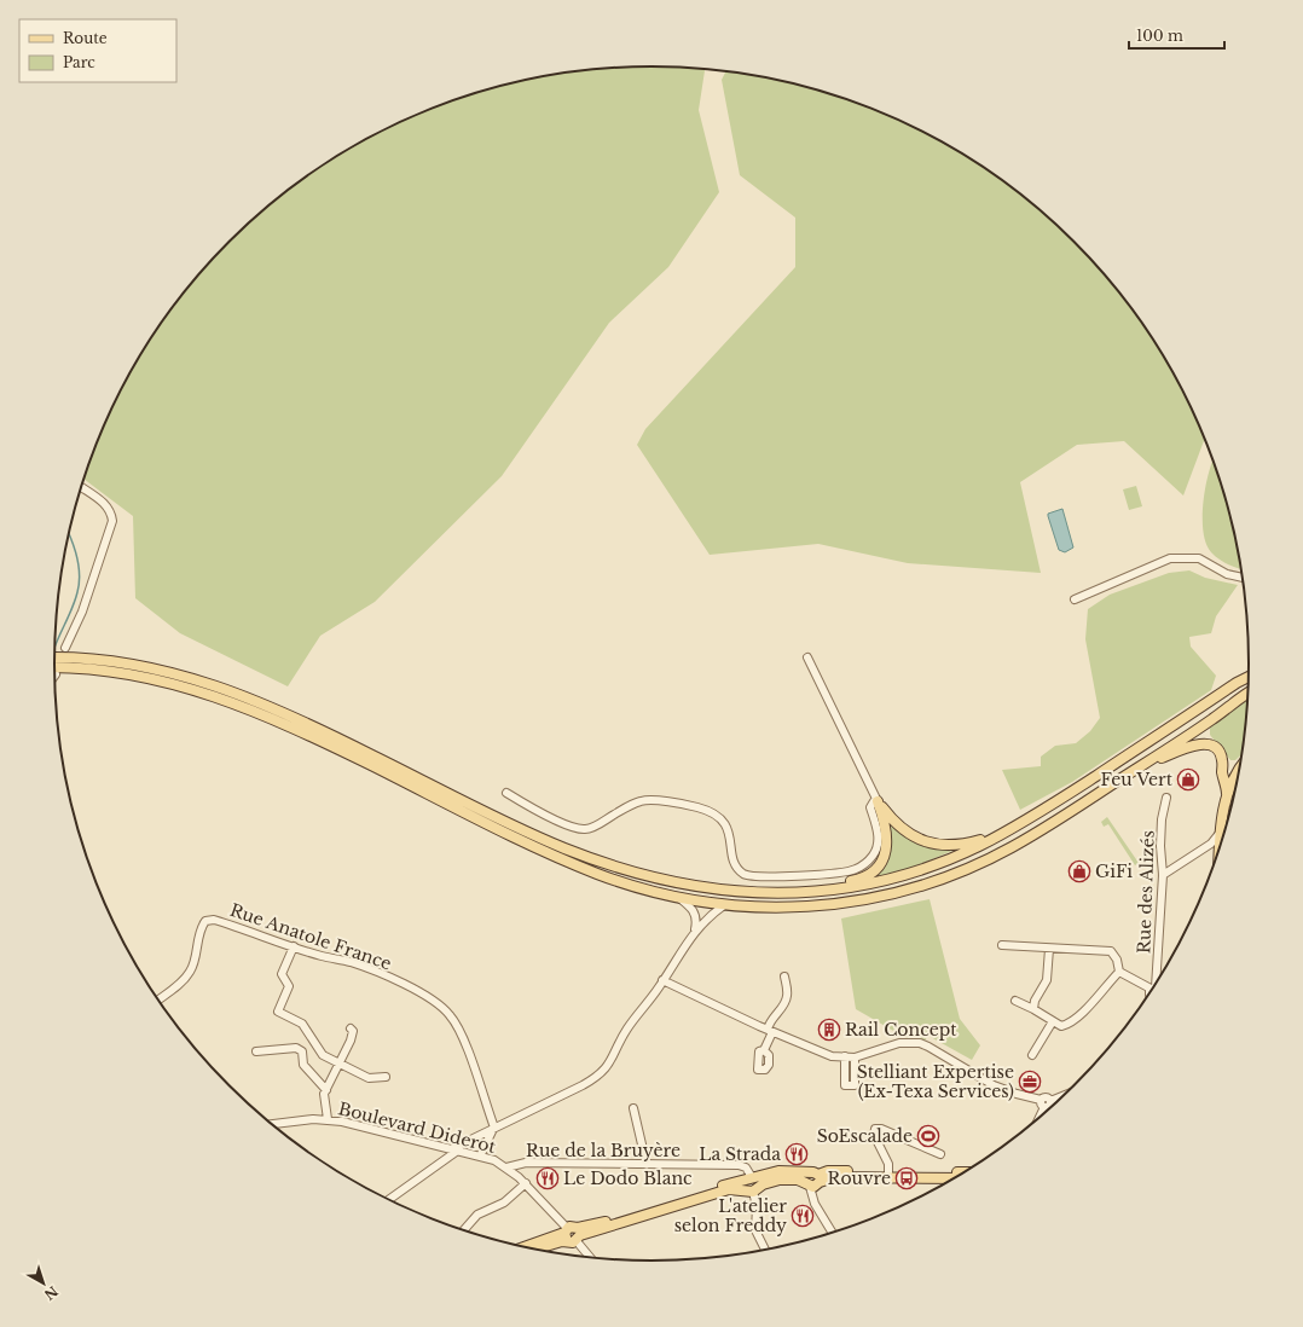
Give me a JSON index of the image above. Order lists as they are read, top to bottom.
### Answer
{
  "streets": {
    "street": [
      "Rue des Alizés",
      "Rue Anatole France",
      "Boulevard Diderot",
      "Rue de la Bruyère"
    ]
  },
  "crossings": [
    ["Boulevard Diderot", "Rue de la Bruyère"]
  ],
  "places": {
    "shop": ["Feu Vert", "GiFi"],
    "building": ["Rail Concept"],
    "office": ["Stelliant Expertise (Ex-Texa Services)"],
    "sports": ["SoEscalade"],
    "restaurant": ["La Strada", "Le Dodo Blanc", "L'atelier selon Freddy"],
    "bus stop": ["Rouvre"]
  },
  "legend": ["Route", "Parc"],
  "scale_bar": "100 m",
  "north": "bottom right"
}
